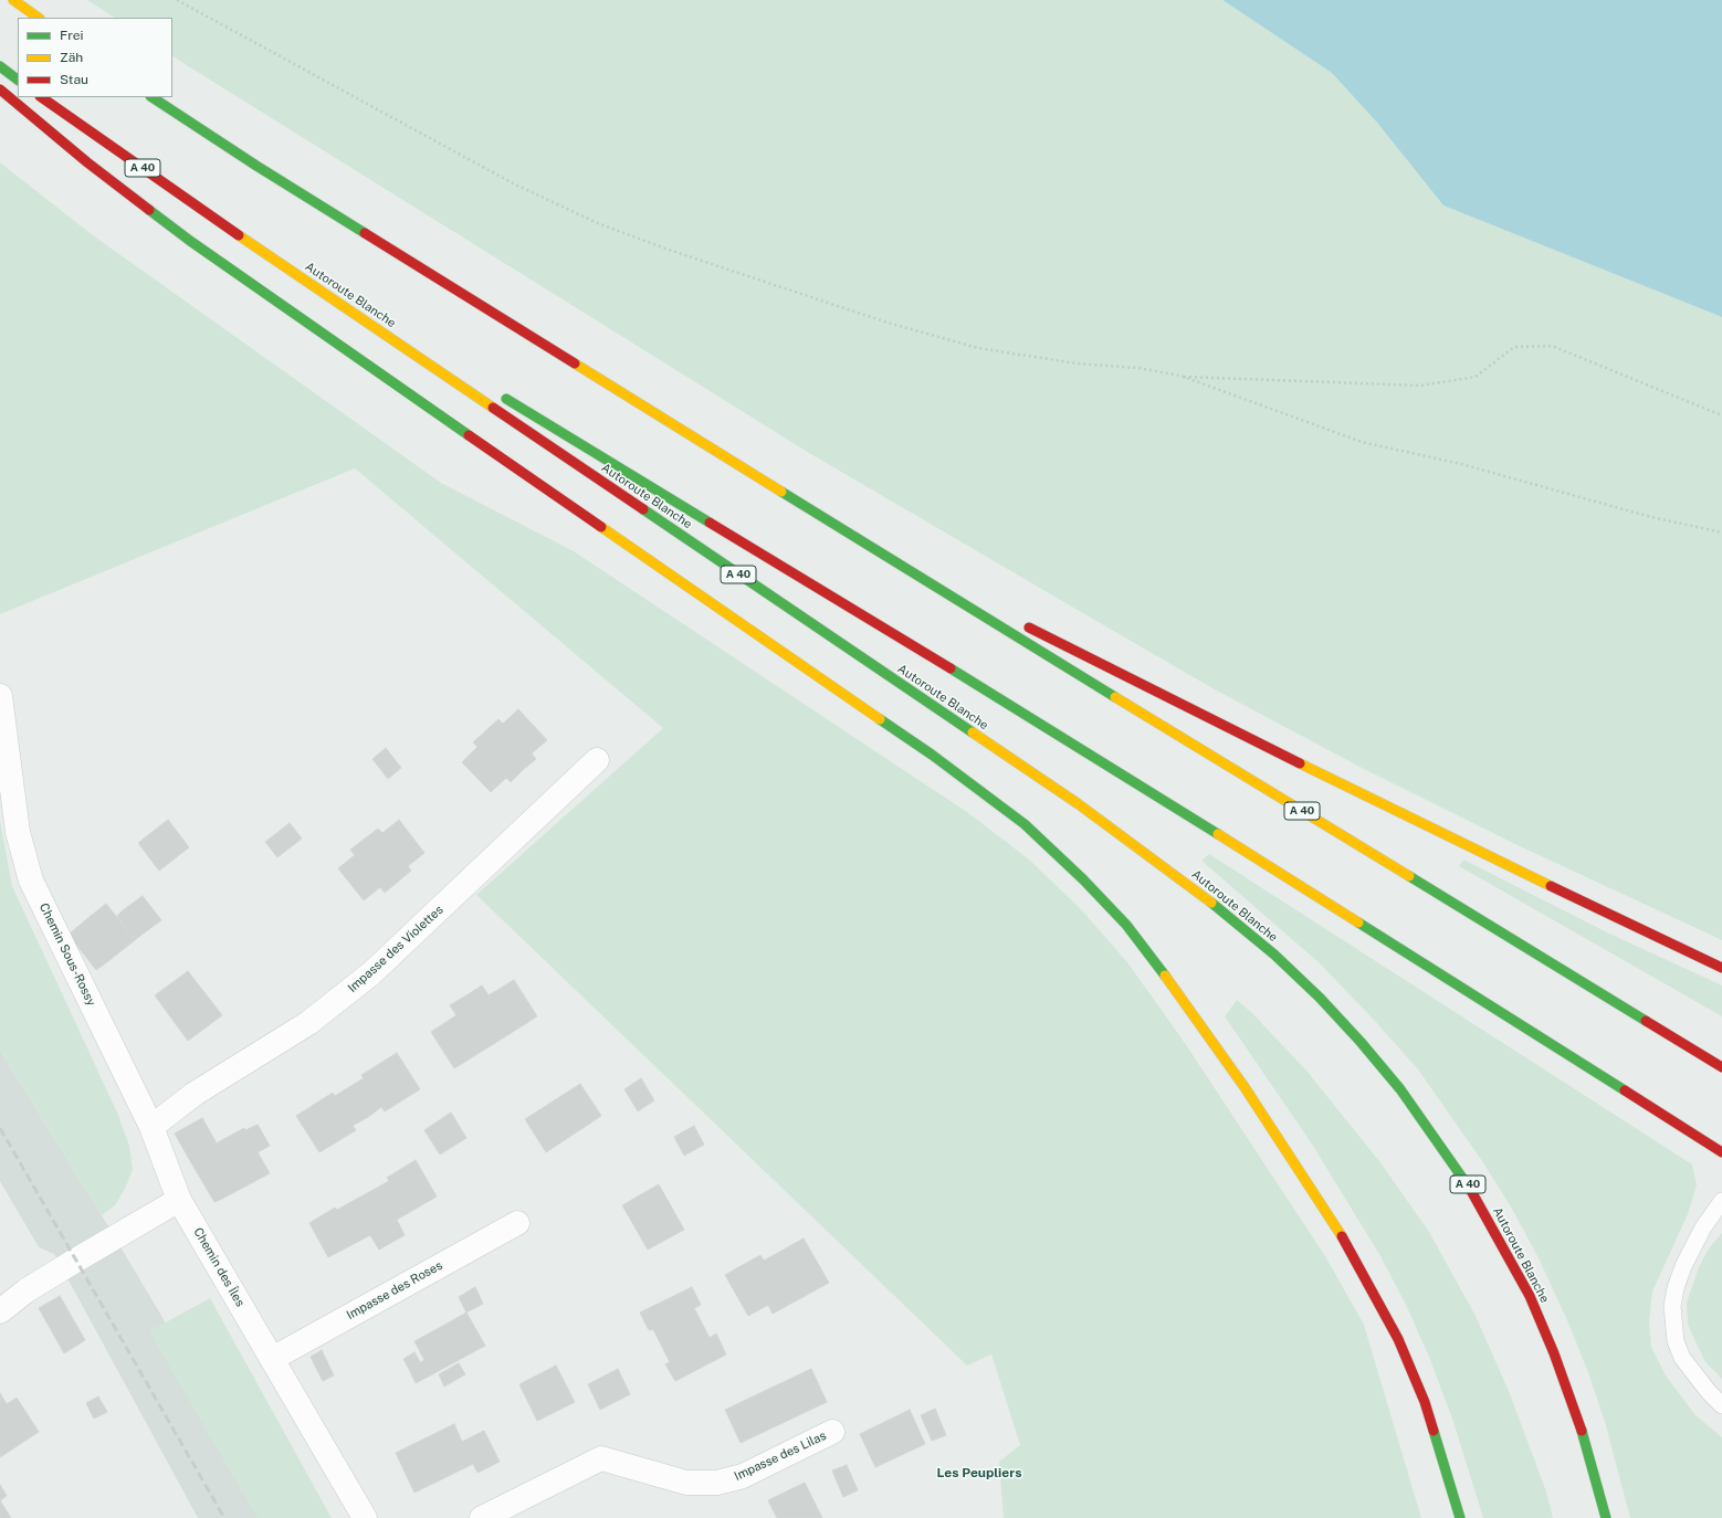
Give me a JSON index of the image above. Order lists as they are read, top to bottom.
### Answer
{
  "streets": {
    "highway": ["A 40", "Autoroute Blanche"],
    "street": [
      "Impasse des Violettes",
      "Chemin Sous-Rossy",
      "Chemin des Îles",
      "Impasse des Roses",
      "Impasse des Lilas"
    ]
  },
  "crossings": [
    ["Impasse des Violettes", "Chemin Sous-Rossy"],
    ["Chemin Sous-Rossy", "Chemin des Îles"],
    ["Chemin des Îles", "Impasse des Roses"]
  ],
  "districts": ["Les Peupliers"],
  "legend": ["Frei", "Zäh", "Stau"]
}
